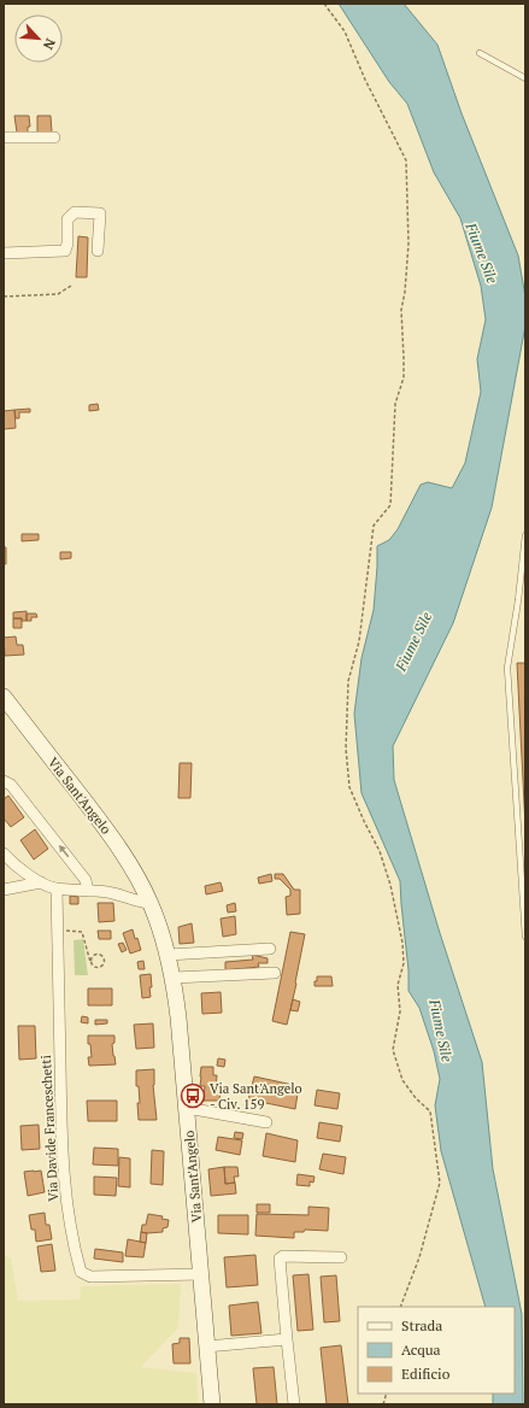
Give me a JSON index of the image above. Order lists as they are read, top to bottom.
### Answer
{
  "streets": {
    "street": ["Via Sant'Angelo", "Via Davide Franceschetti"]
  },
  "crossings": [
    ["Via Sant'Angelo", "Via Davide Franceschetti"]
  ],
  "water": ["Fiume Sile"],
  "places": {
    "bus stop": ["Via Sant'Angelo - Civ. 159"]
  },
  "legend": ["Strada", "Acqua", "Edificio"],
  "north": "bottom right"
}
